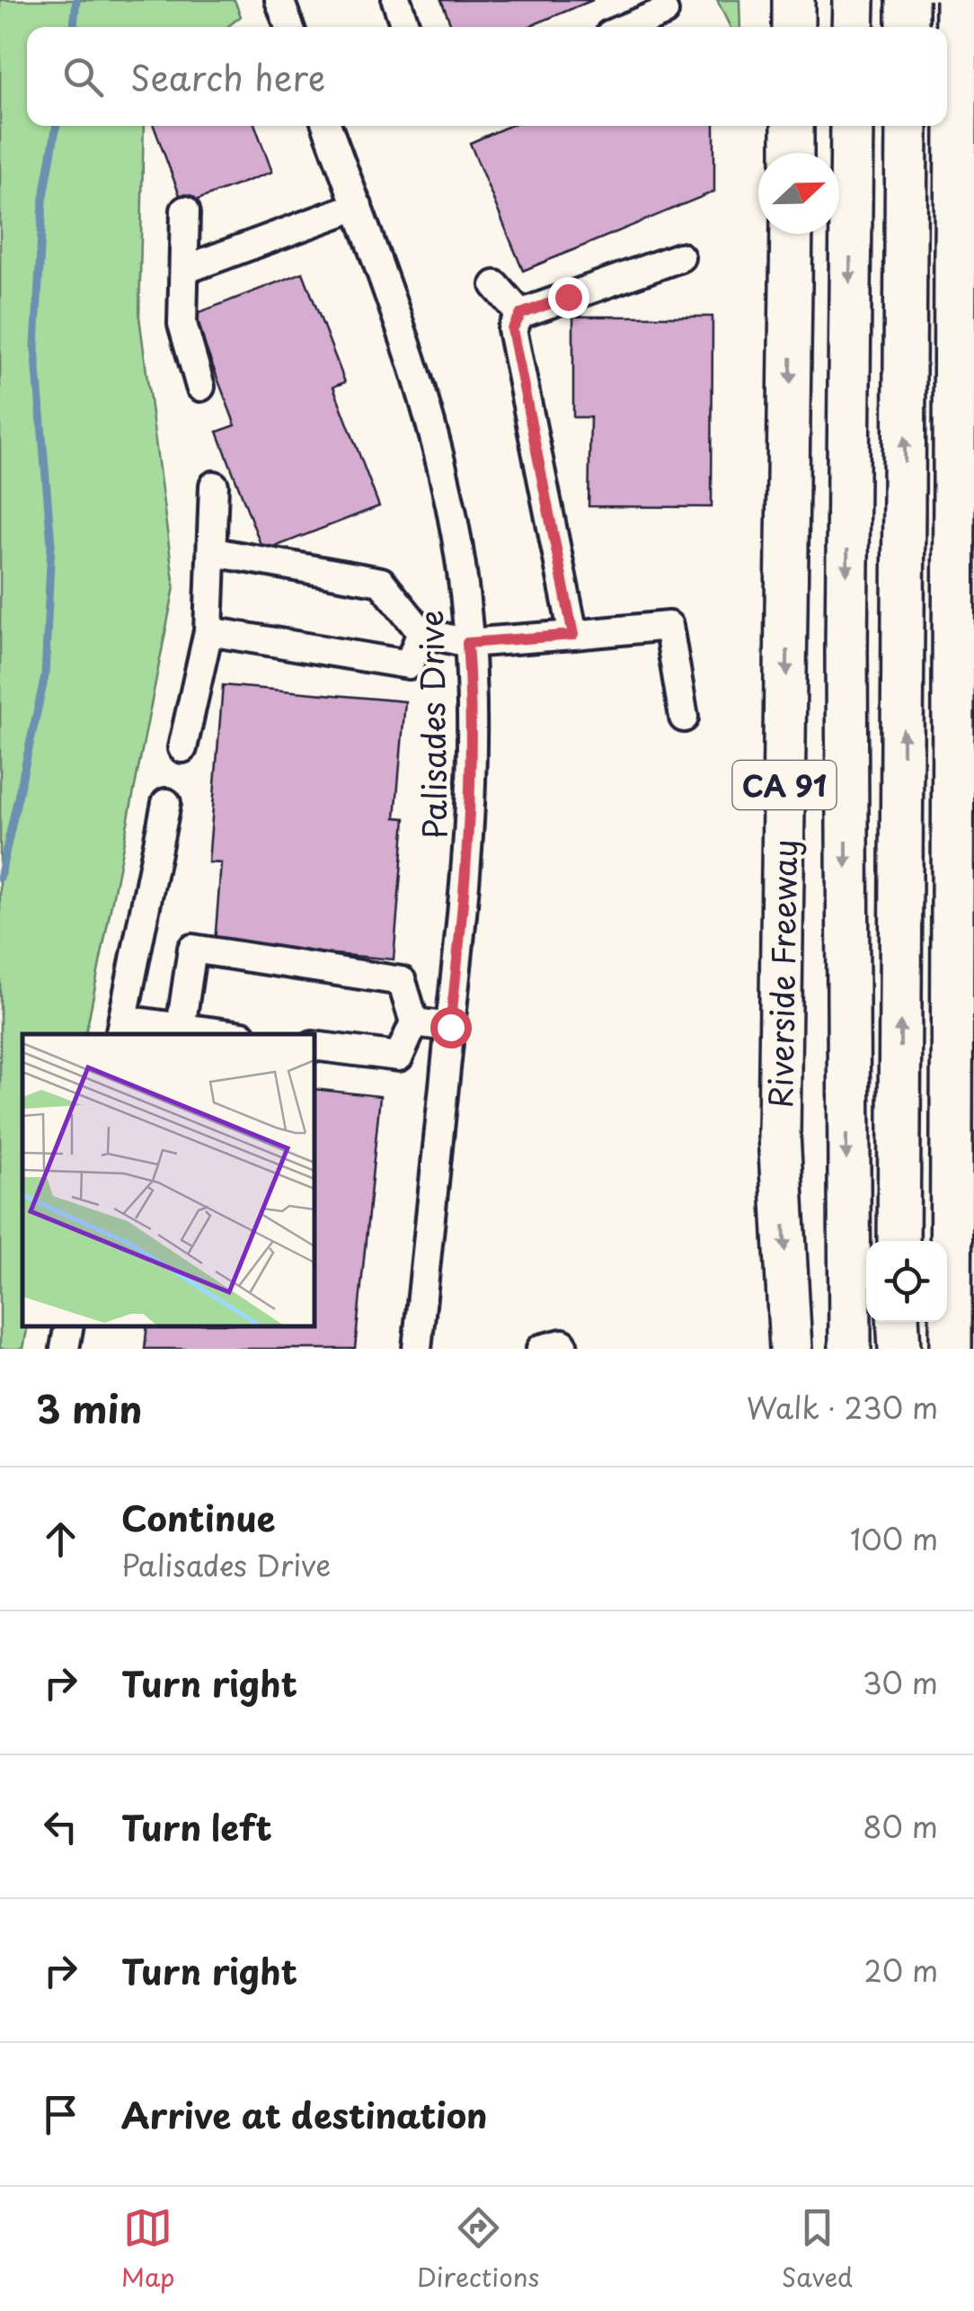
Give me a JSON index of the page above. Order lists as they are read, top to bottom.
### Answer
{
  "streets": {
    "highway": ["CA 91", "Riverside Freeway"],
    "street": ["Palisades Drive"]
  },
  "north": "right",
  "page": {
    "search": "Search here",
    "heading": ["3 min", "Walk · 230 m"],
    "list": [
      ["Continue", "Palisades Drive", "100 m"],
      ["Turn right", "30 m"],
      ["Turn left", "80 m"],
      ["Turn right", "20 m"],
      "Arrive at destination"
    ],
    "nav": ["Map", "Directions", "Saved"]
  }
}
